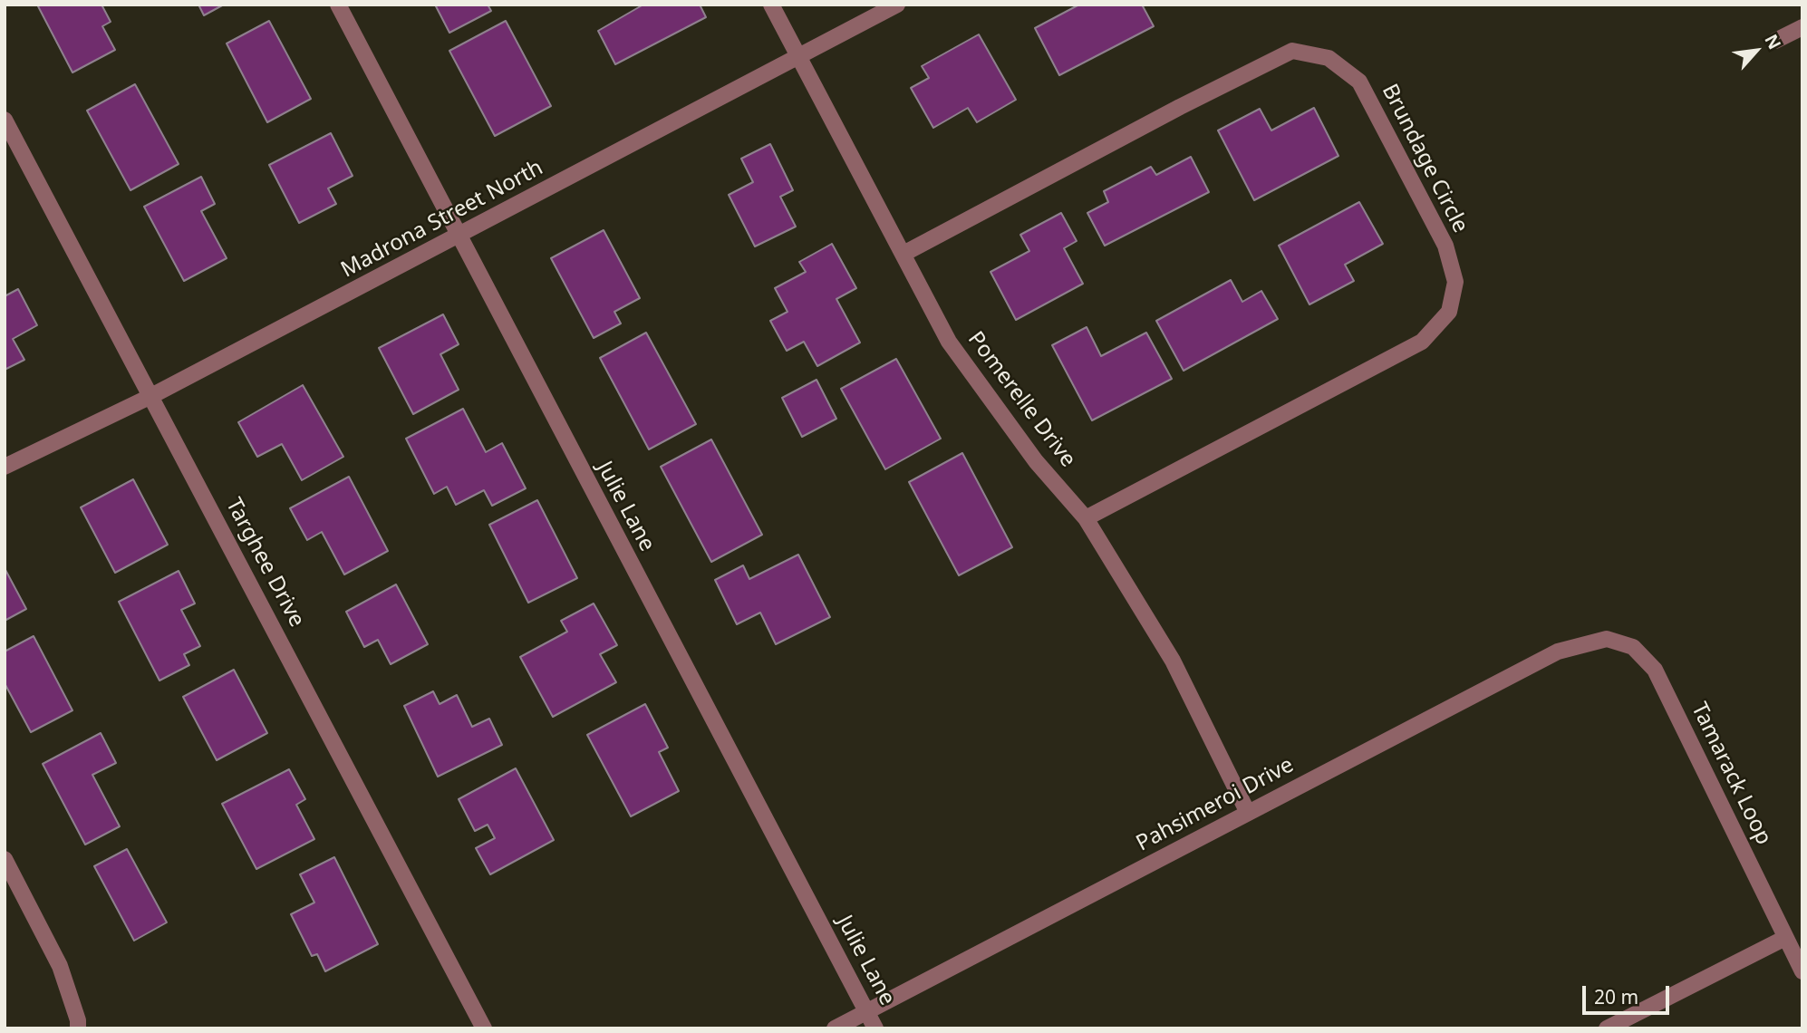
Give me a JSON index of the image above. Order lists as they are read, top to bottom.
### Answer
{
  "streets": {
    "street": [
      "Brundage Circle",
      "Madrona Street North",
      "Pomerelle Drive",
      "Julie Lane",
      "Targhee Drive",
      "Tamarack Loop",
      "Pahsimeroi Drive"
    ]
  },
  "crossings": [
    ["Brundage Circle", "Pomerelle Drive"],
    ["Madrona Street North", "Pomerelle Drive"],
    ["Madrona Street North", "Julie Lane"],
    ["Madrona Street North", "Targhee Drive"],
    ["Pomerelle Drive", "Pahsimeroi Drive"],
    ["Julie Lane", "Pahsimeroi Drive"],
    ["Tamarack Loop", "Pahsimeroi Drive"]
  ],
  "scale_bar": "20 m",
  "north": "top right"
}
